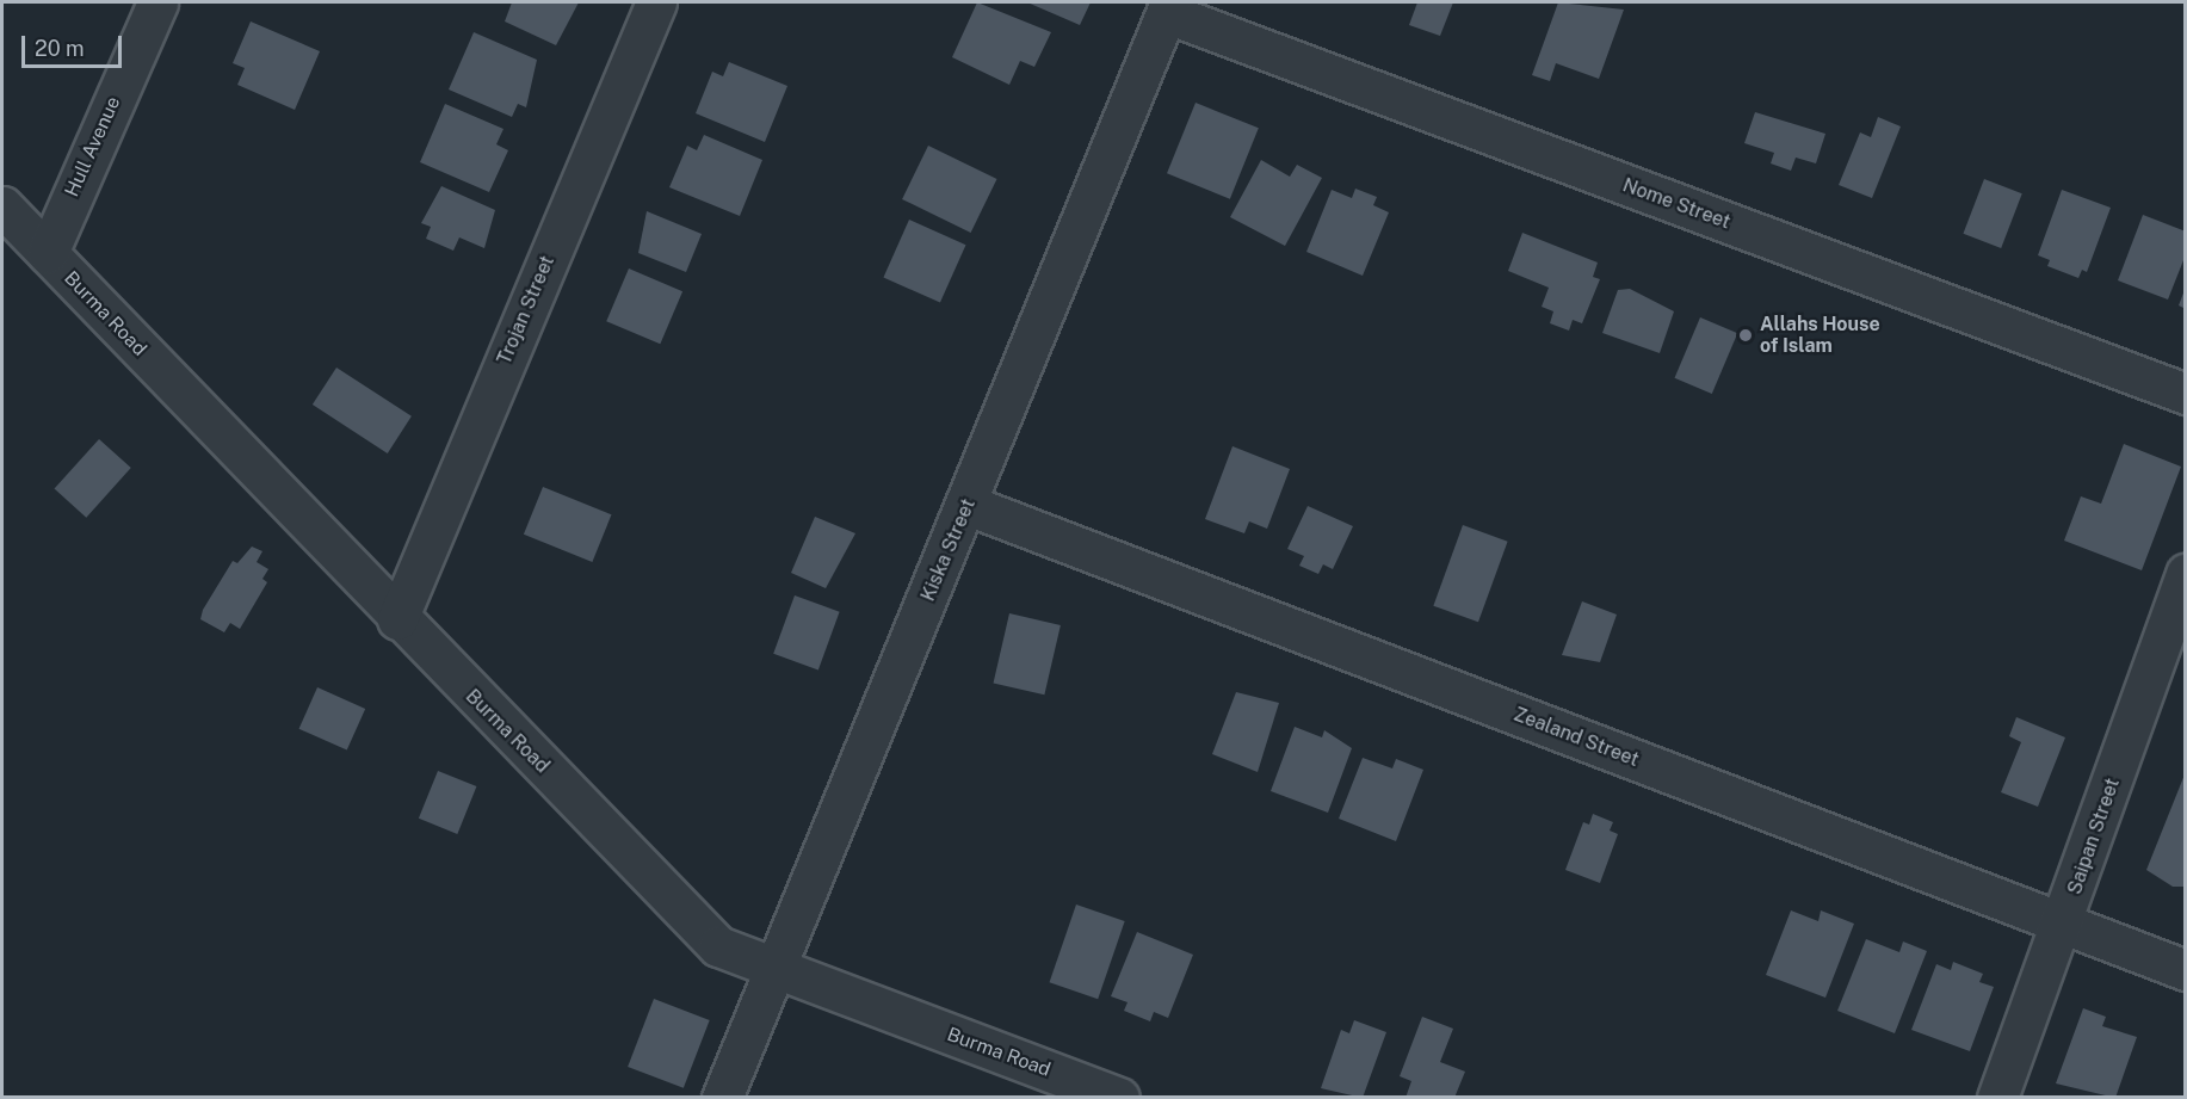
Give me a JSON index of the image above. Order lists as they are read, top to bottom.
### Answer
{
  "streets": {
    "street": [
      "Hull Avenue",
      "Nome Street",
      "Trojan Street",
      "Burma Road",
      "Kiska Street",
      "Zealand Street",
      "Saipan Street"
    ]
  },
  "crossings": [
    ["Hull Avenue", "Burma Road"],
    ["Nome Street", "Kiska Street"],
    ["Trojan Street", "Burma Road"],
    ["Burma Road", "Kiska Street"],
    ["Kiska Street", "Zealand Street"],
    ["Zealand Street", "Saipan Street"]
  ],
  "places": ["Allahs House of Islam"],
  "scale_bar": "20 m"
}
